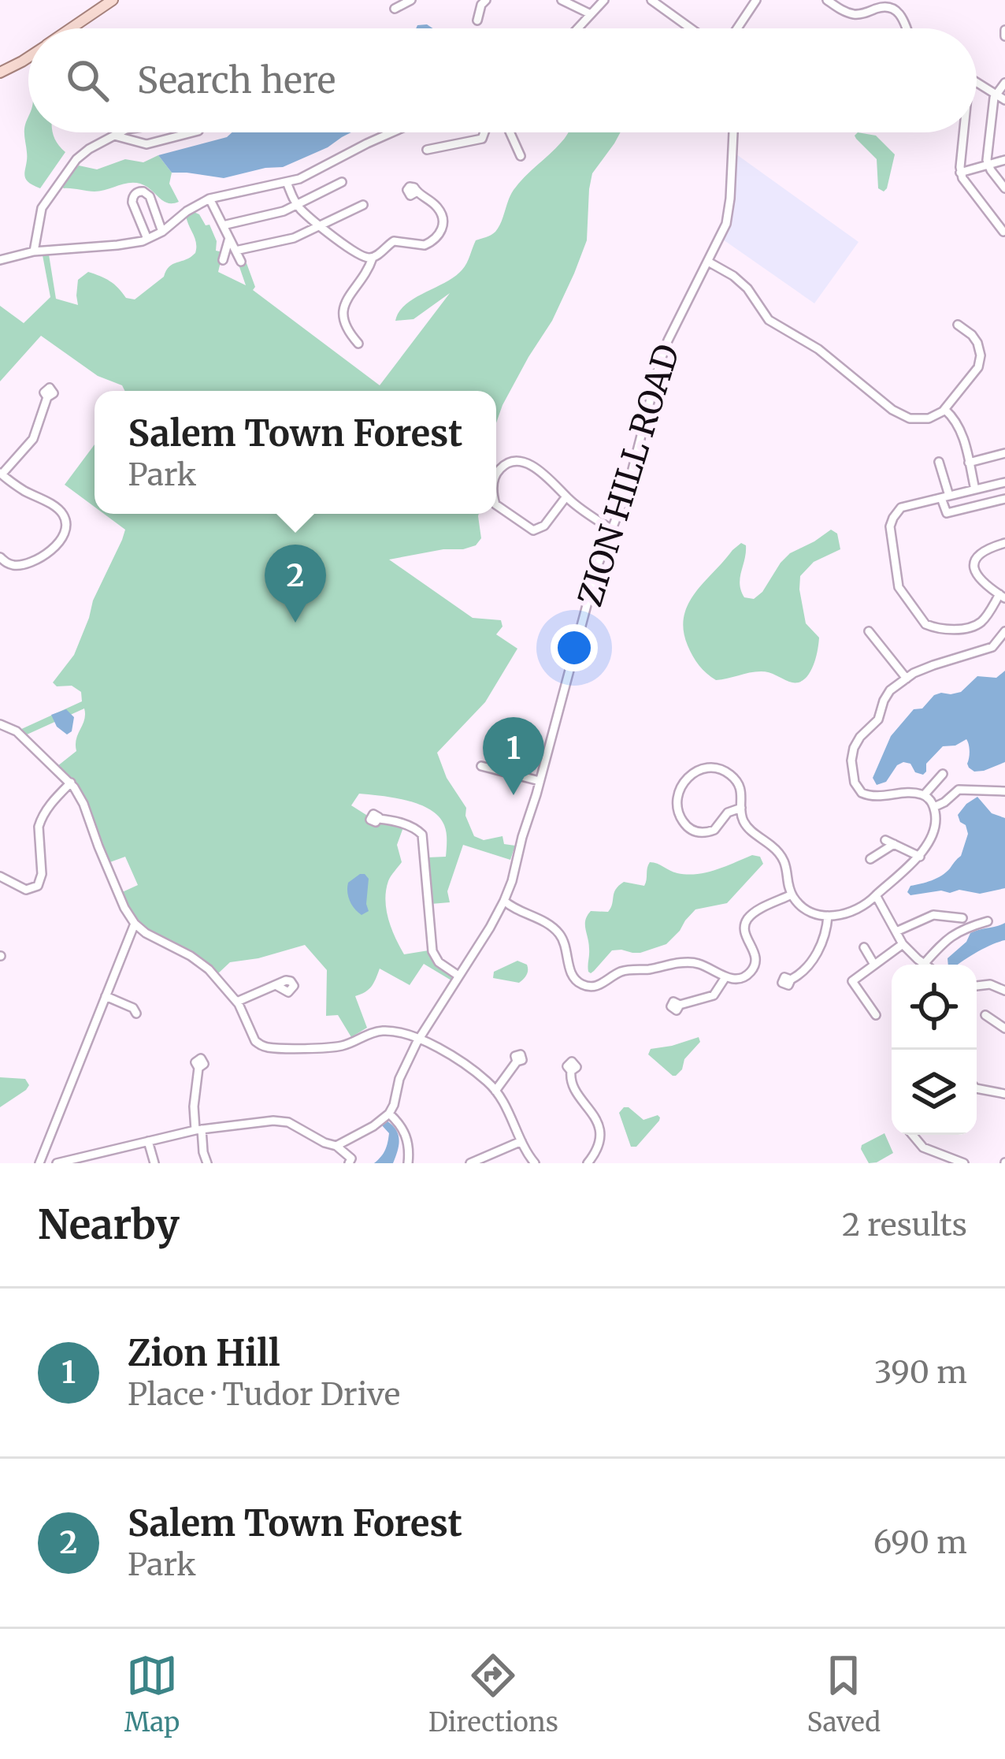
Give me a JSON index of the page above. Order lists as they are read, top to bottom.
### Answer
{
  "streets": {
    "street": ["ZION HILL ROAD"]
  },
  "page": {
    "search": "Search here",
    "popup": ["Salem Town Forest", "Park"],
    "pins": ["2", "1"],
    "heading": ["Nearby", "2 results"],
    "list": [
      {
        "mark": "1",
        "name": "Zion Hill",
        "note": "Place · Tudor Drive",
        "value": "390 m"
      },
      {
        "mark": "2",
        "name": "Salem Town Forest",
        "note": "Park",
        "value": "690 m"
      }
    ],
    "nav": ["Map", "Directions", "Saved"]
  }
}
